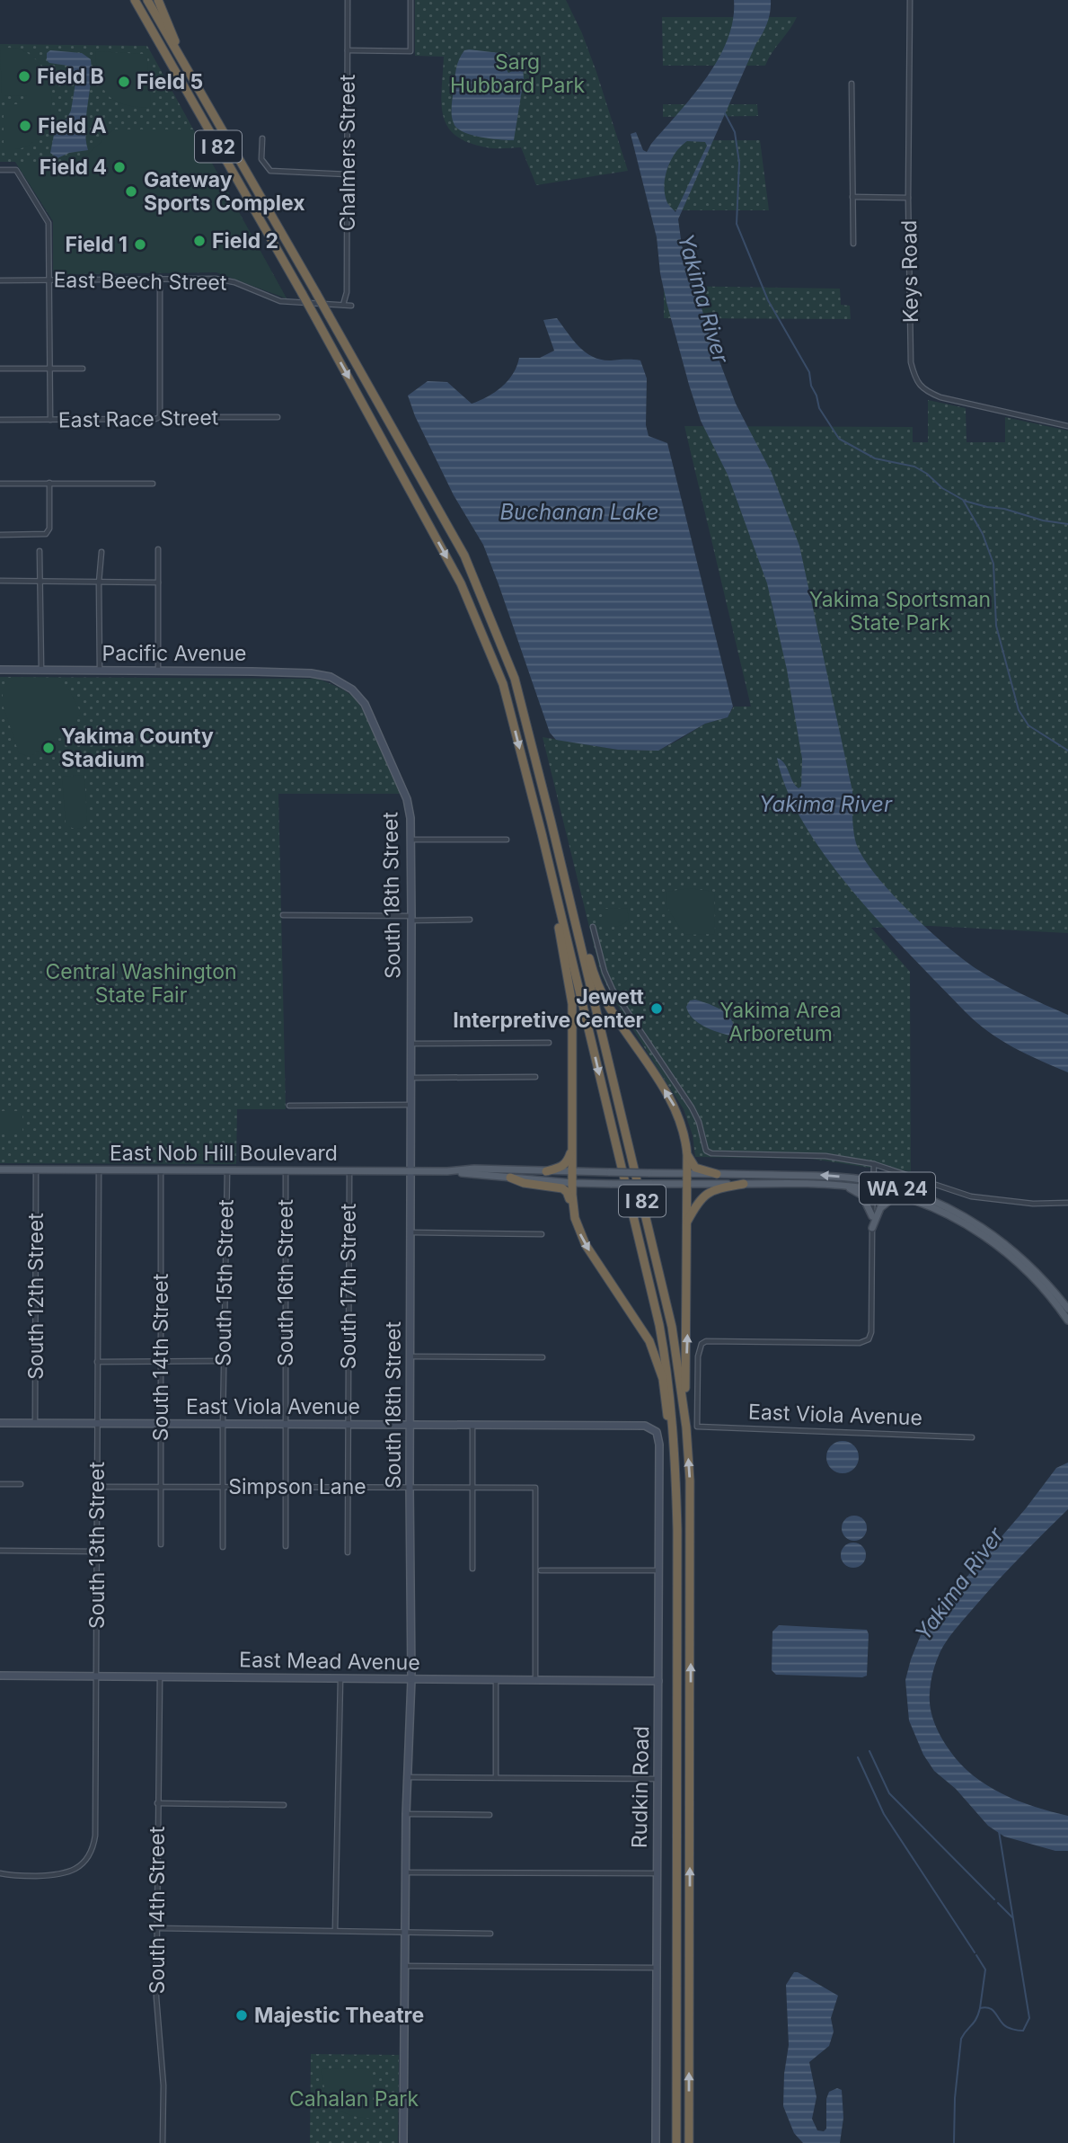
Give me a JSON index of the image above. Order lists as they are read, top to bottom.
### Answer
{
  "streets": {
    "highway": ["I 82", "WA 24"],
    "main road": ["East Nob Hill Boulevard"],
    "street": [
      "Chalmers Street",
      "Keys Road",
      "East Beech Street",
      "East Race Street",
      "Pacific Avenue",
      "South 18th Street",
      "South 15th Street",
      "South 16th Street",
      "South 17th Street",
      "South 12th Street",
      "South 14th Street",
      "East Viola Avenue",
      "Simpson Lane",
      "South 13th Street",
      "East Mead Avenue",
      "Rudkin Road"
    ]
  },
  "crossings": [
    ["Chalmers Street", "East Beech Street"],
    ["Pacific Avenue", "South 18th Street"],
    ["South 18th Street", "East Nob Hill Boulevard"],
    ["South 18th Street", "East Viola Avenue"],
    ["South 18th Street", "Simpson Lane"],
    ["South 18th Street", "East Mead Avenue"],
    ["East Nob Hill Boulevard", "WA 24"],
    ["East Nob Hill Boulevard", "South 15th Street"],
    ["East Nob Hill Boulevard", "South 16th Street"],
    ["East Nob Hill Boulevard", "South 17th Street"],
    ["East Nob Hill Boulevard", "South 12th Street"],
    ["East Nob Hill Boulevard", "South 14th Street"],
    ["East Nob Hill Boulevard", "South 13th Street"],
    ["South 15th Street", "East Viola Avenue"],
    ["South 15th Street", "Simpson Lane"],
    ["South 16th Street", "East Viola Avenue"],
    ["South 16th Street", "Simpson Lane"],
    ["South 17th Street", "East Viola Avenue"],
    ["South 17th Street", "Simpson Lane"],
    ["South 12th Street", "East Viola Avenue"],
    ["South 14th Street", "East Viola Avenue"],
    ["South 14th Street", "Simpson Lane"],
    ["South 14th Street", "East Mead Avenue"],
    ["East Viola Avenue", "South 13th Street"],
    ["East Viola Avenue", "Rudkin Road"],
    ["Simpson Lane", "South 13th Street"],
    ["Simpson Lane", "East Mead Avenue"],
    ["South 13th Street", "East Mead Avenue"],
    ["East Mead Avenue", "Rudkin Road"]
  ],
  "water": ["Yakima River", "Buchanan Lake"],
  "parks": [
    "Sarg Hubbard Park",
    "Yakima Sportsman State Park",
    "Central Washington State Fair",
    "Yakima Area Arboretum",
    "Cahalan Park"
  ],
  "places": [
    "Field B",
    "Field 5",
    "Field A",
    "Field 4",
    "Gateway Sports Complex",
    "Field 2",
    "Field 1",
    "Yakima County Stadium",
    "Jewett Interpretive Center",
    "Majestic Theatre"
  ]
}
